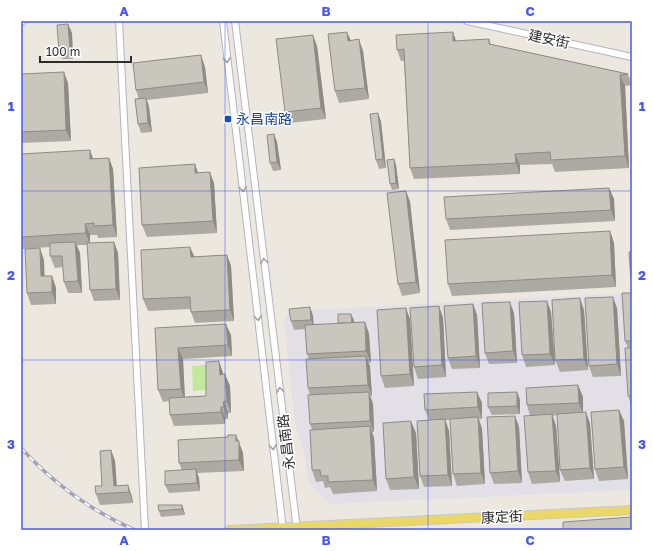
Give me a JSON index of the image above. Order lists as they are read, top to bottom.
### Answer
{
  "streets": {
    "main road": ["康定街"],
    "street": ["建安街", "永昌南路"]
  },
  "crossings": [
    ["永昌南路", "康定街"]
  ],
  "places": {
    "transit": ["永昌南路"]
  },
  "scale_bar": "100 m",
  "grid": {
    "columns": ["A", "B", "C"],
    "rows": ["1", "2", "3"]
  }
}
